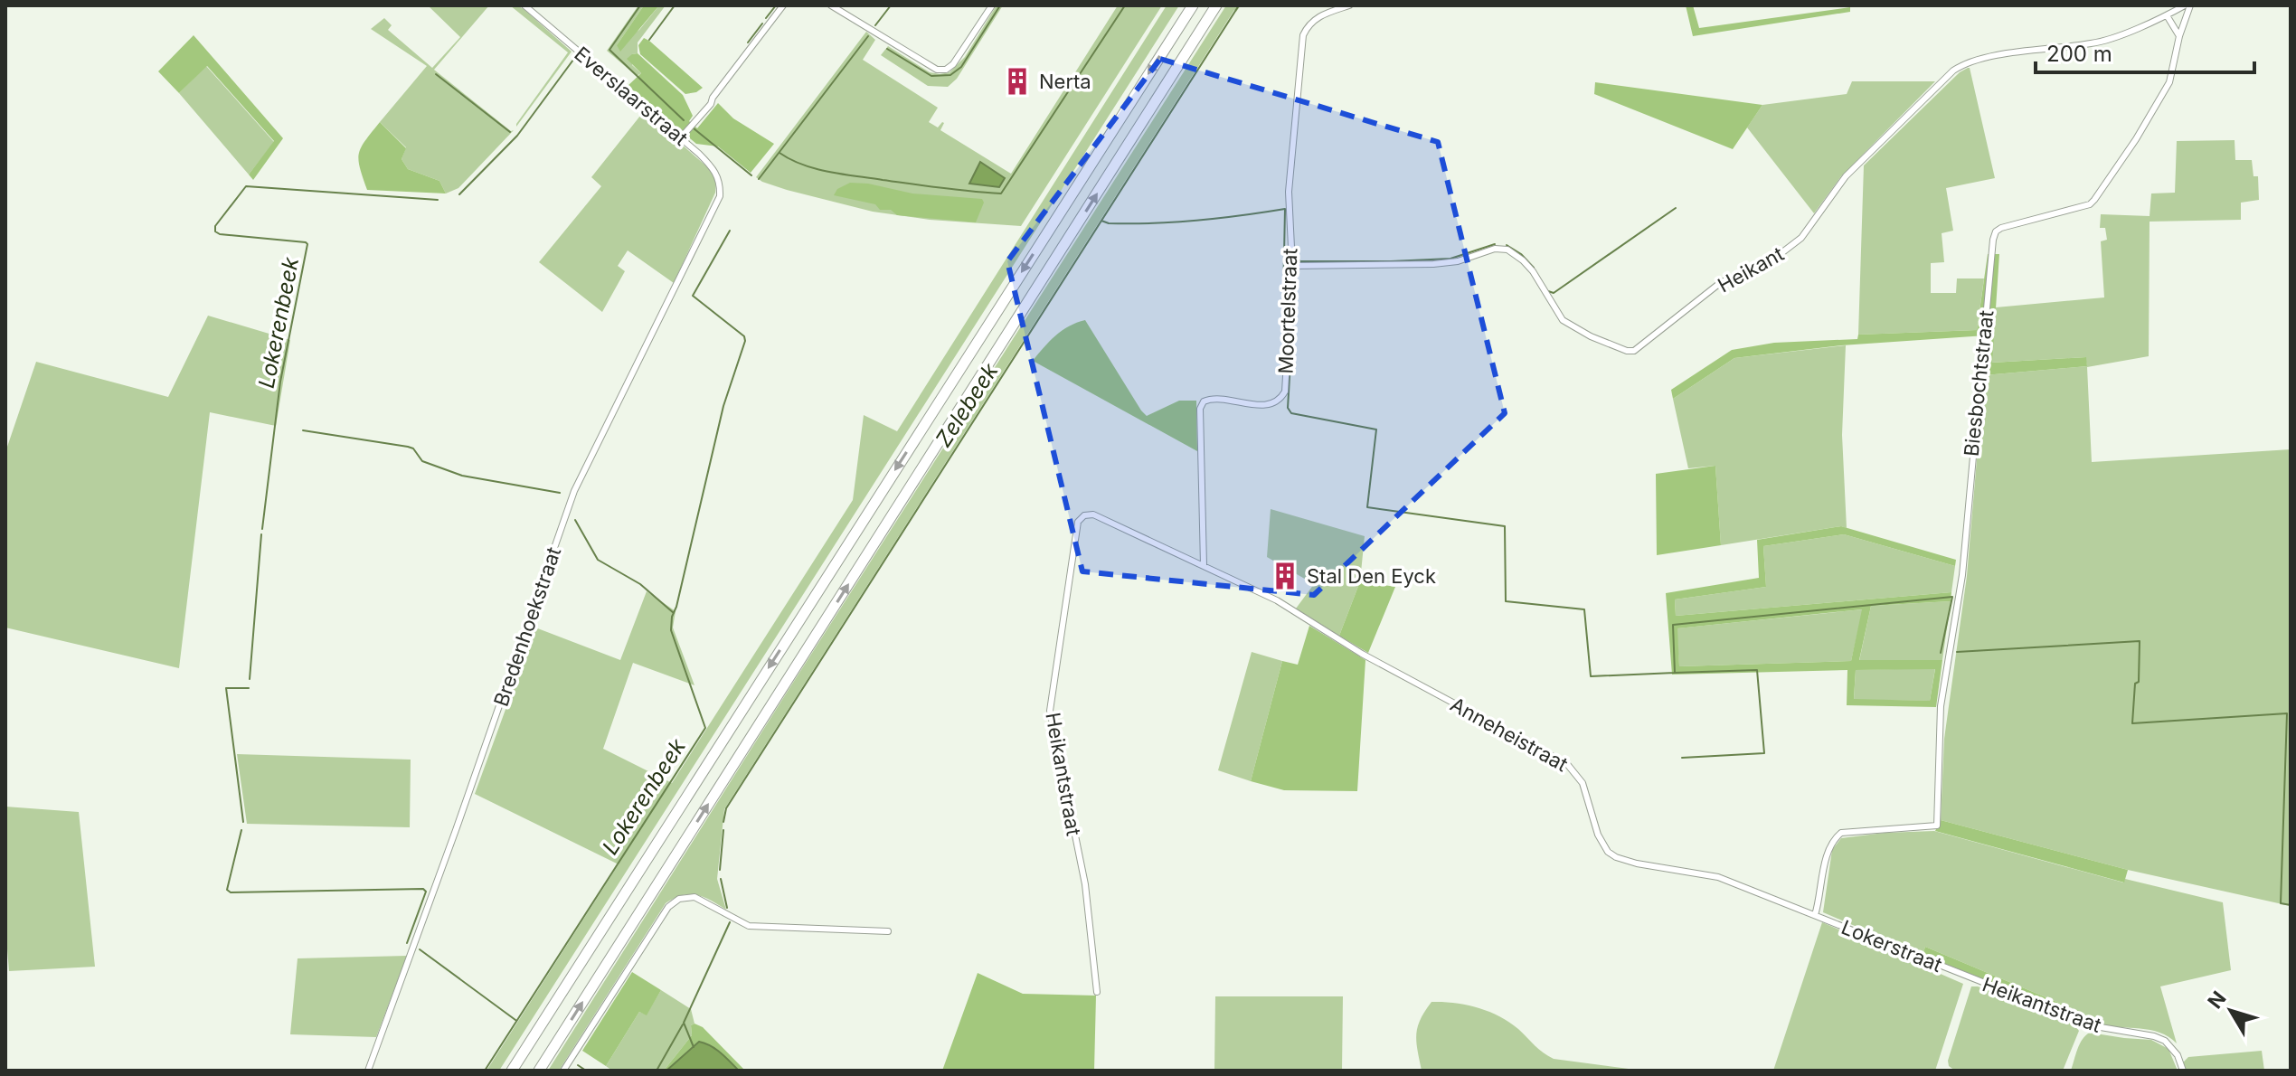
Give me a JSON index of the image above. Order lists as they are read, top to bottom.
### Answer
{
  "streets": {
    "street": [
      "Everslaarstraat",
      "Heikant",
      "Moortelstraat",
      "Biesbochtstraat",
      "Bredenhoekstraat",
      "Anneheistraat",
      "Heikantstraat",
      "Lokerstraat"
    ]
  },
  "crossings": [
    ["Everslaarstraat", "Bredenhoekstraat"],
    ["Heikant", "Moortelstraat"],
    ["Heikant", "Biesbochtstraat"],
    ["Moortelstraat", "Anneheistraat"],
    ["Biesbochtstraat", "Anneheistraat"],
    ["Biesbochtstraat", "Lokerstraat"],
    ["Anneheistraat", "Heikantstraat"],
    ["Anneheistraat", "Lokerstraat"],
    ["Heikantstraat", "Lokerstraat"]
  ],
  "water": ["Lokerenbeek", "Zelebeek"],
  "places": {
    "building": ["Nerta", "Stal Den Eyck"]
  },
  "scale_bar": "200 m",
  "north": "top left"
}
